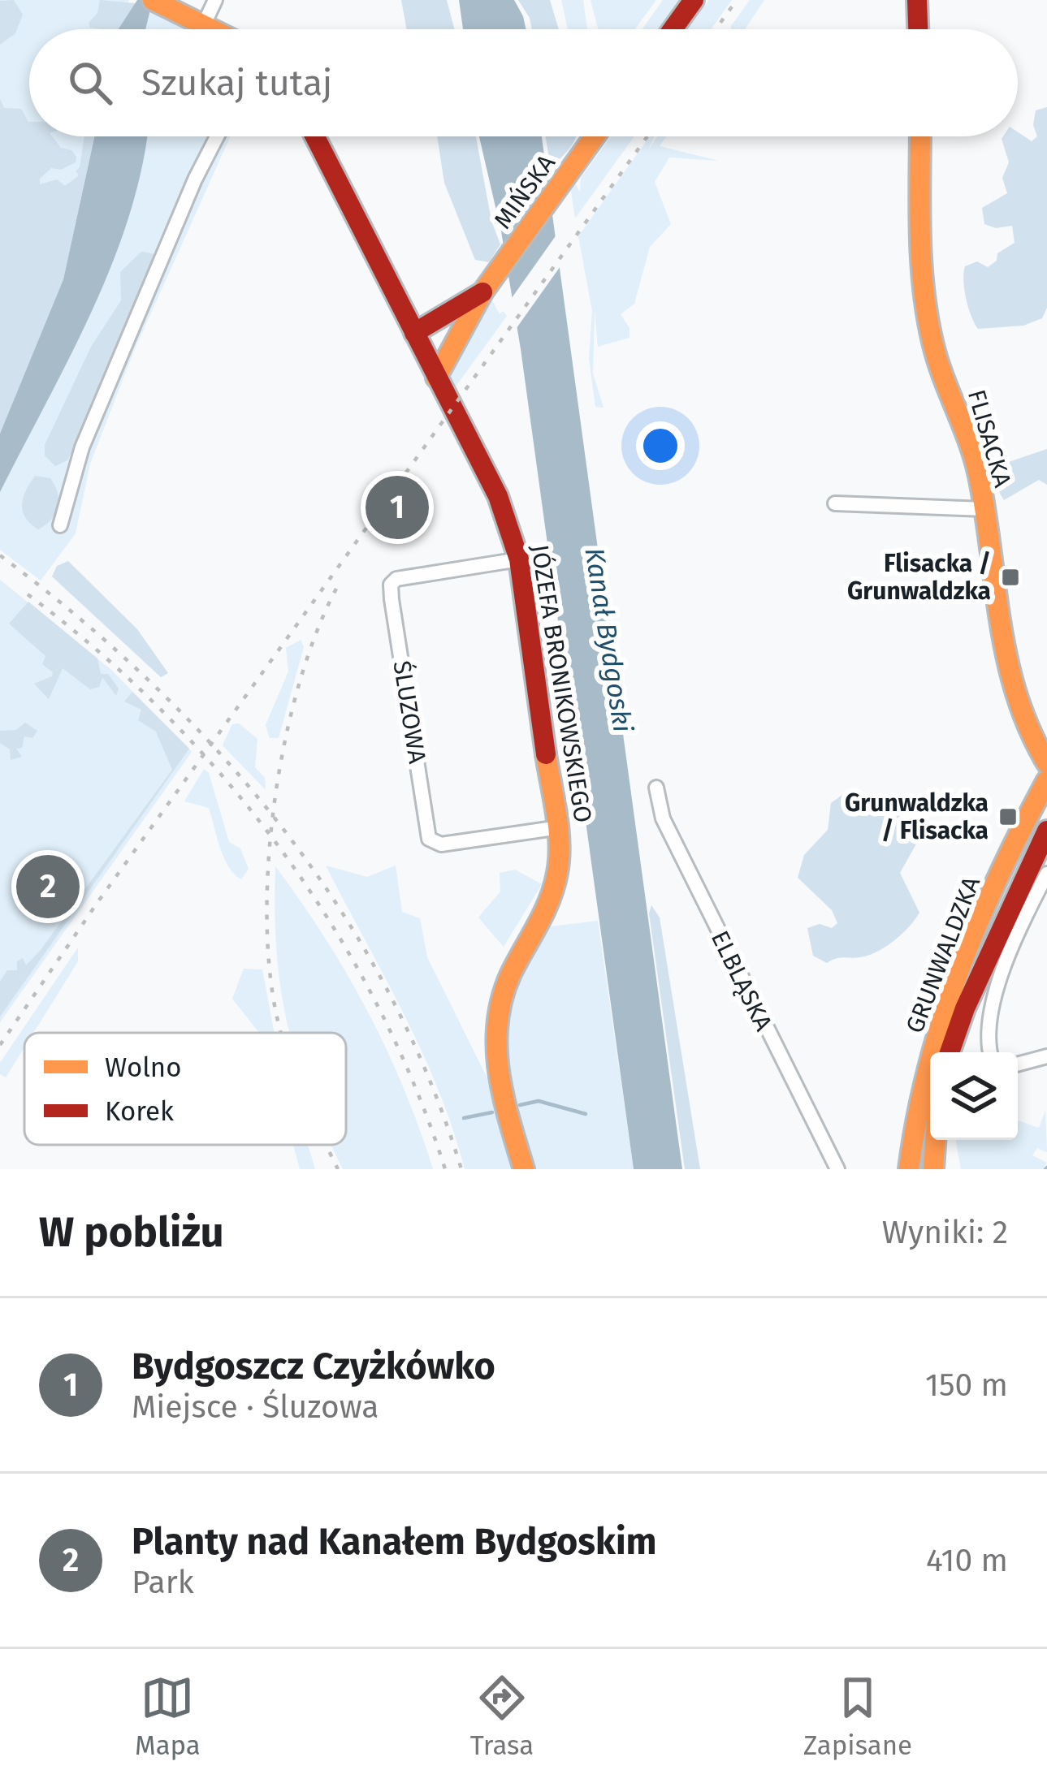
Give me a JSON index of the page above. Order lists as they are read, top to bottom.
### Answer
{
  "streets": {
    "street": [
      "MIŃSKA",
      "FLISACKA",
      "JÓZEFA BRONIKOWSKIEGO",
      "ŚLUZOWA",
      "GRUNWALDZKA",
      "ELBLĄSKA"
    ]
  },
  "crossings": [
    ["MIŃSKA", "JÓZEFA BRONIKOWSKIEGO"],
    ["JÓZEFA BRONIKOWSKIEGO", "ŚLUZOWA"]
  ],
  "water": ["Kanał Bydgoski"],
  "places": {
    "transit": ["Flisacka / Grunwaldzka", "Grunwaldzka / Flisacka"]
  },
  "legend": ["Wolno", "Korek"],
  "page": {
    "search": "Szukaj tutaj",
    "pins": ["1", "2"],
    "heading": ["W pobliżu", "Wyniki: 2"],
    "list": [
      {
        "mark": "1",
        "name": "Bydgoszcz Czyżkówko",
        "note": "Miejsce · Śluzowa",
        "value": "150 m"
      },
      {
        "mark": "2",
        "name": "Planty nad Kanałem Bydgoskim",
        "note": "Park",
        "value": "410 m"
      }
    ],
    "nav": ["Mapa", "Trasa", "Zapisane"]
  }
}
